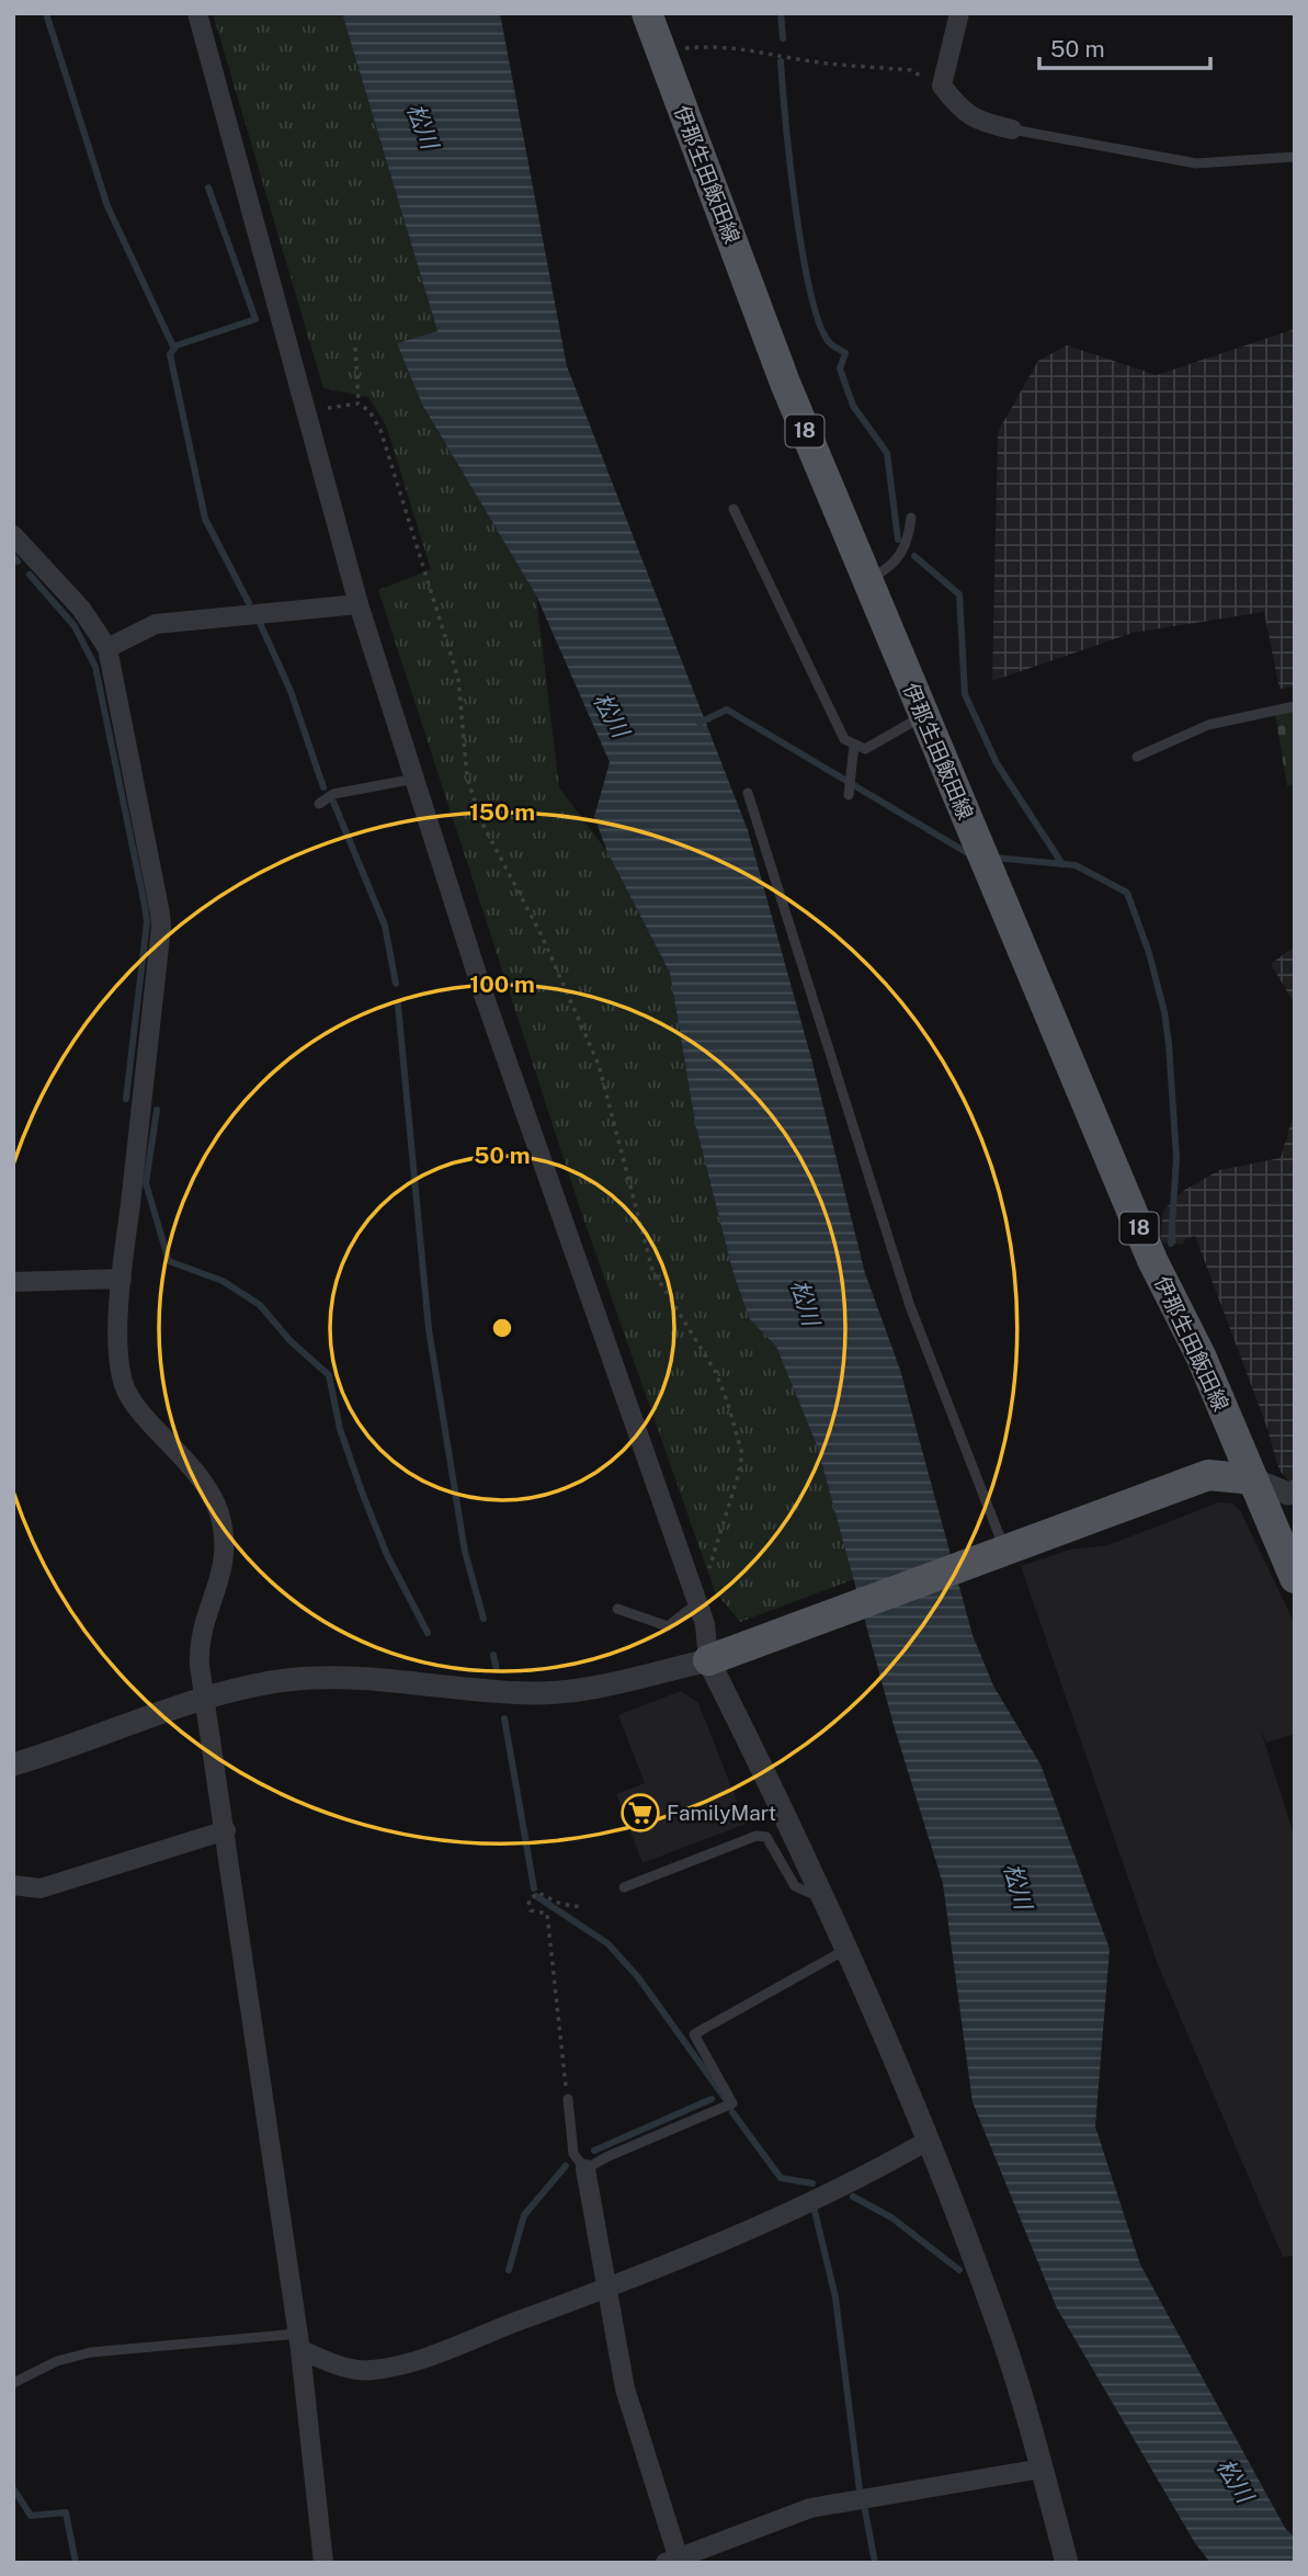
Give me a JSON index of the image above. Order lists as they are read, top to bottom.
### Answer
{
  "streets": {
    "main road": ["伊那生田飯田線", "18"]
  },
  "water": ["松川"],
  "places": {
    "supermarket": ["FamilyMart"]
  },
  "scale_bar": "50 m",
  "rings": ["150 m", "100 m", "50 m"]
}
